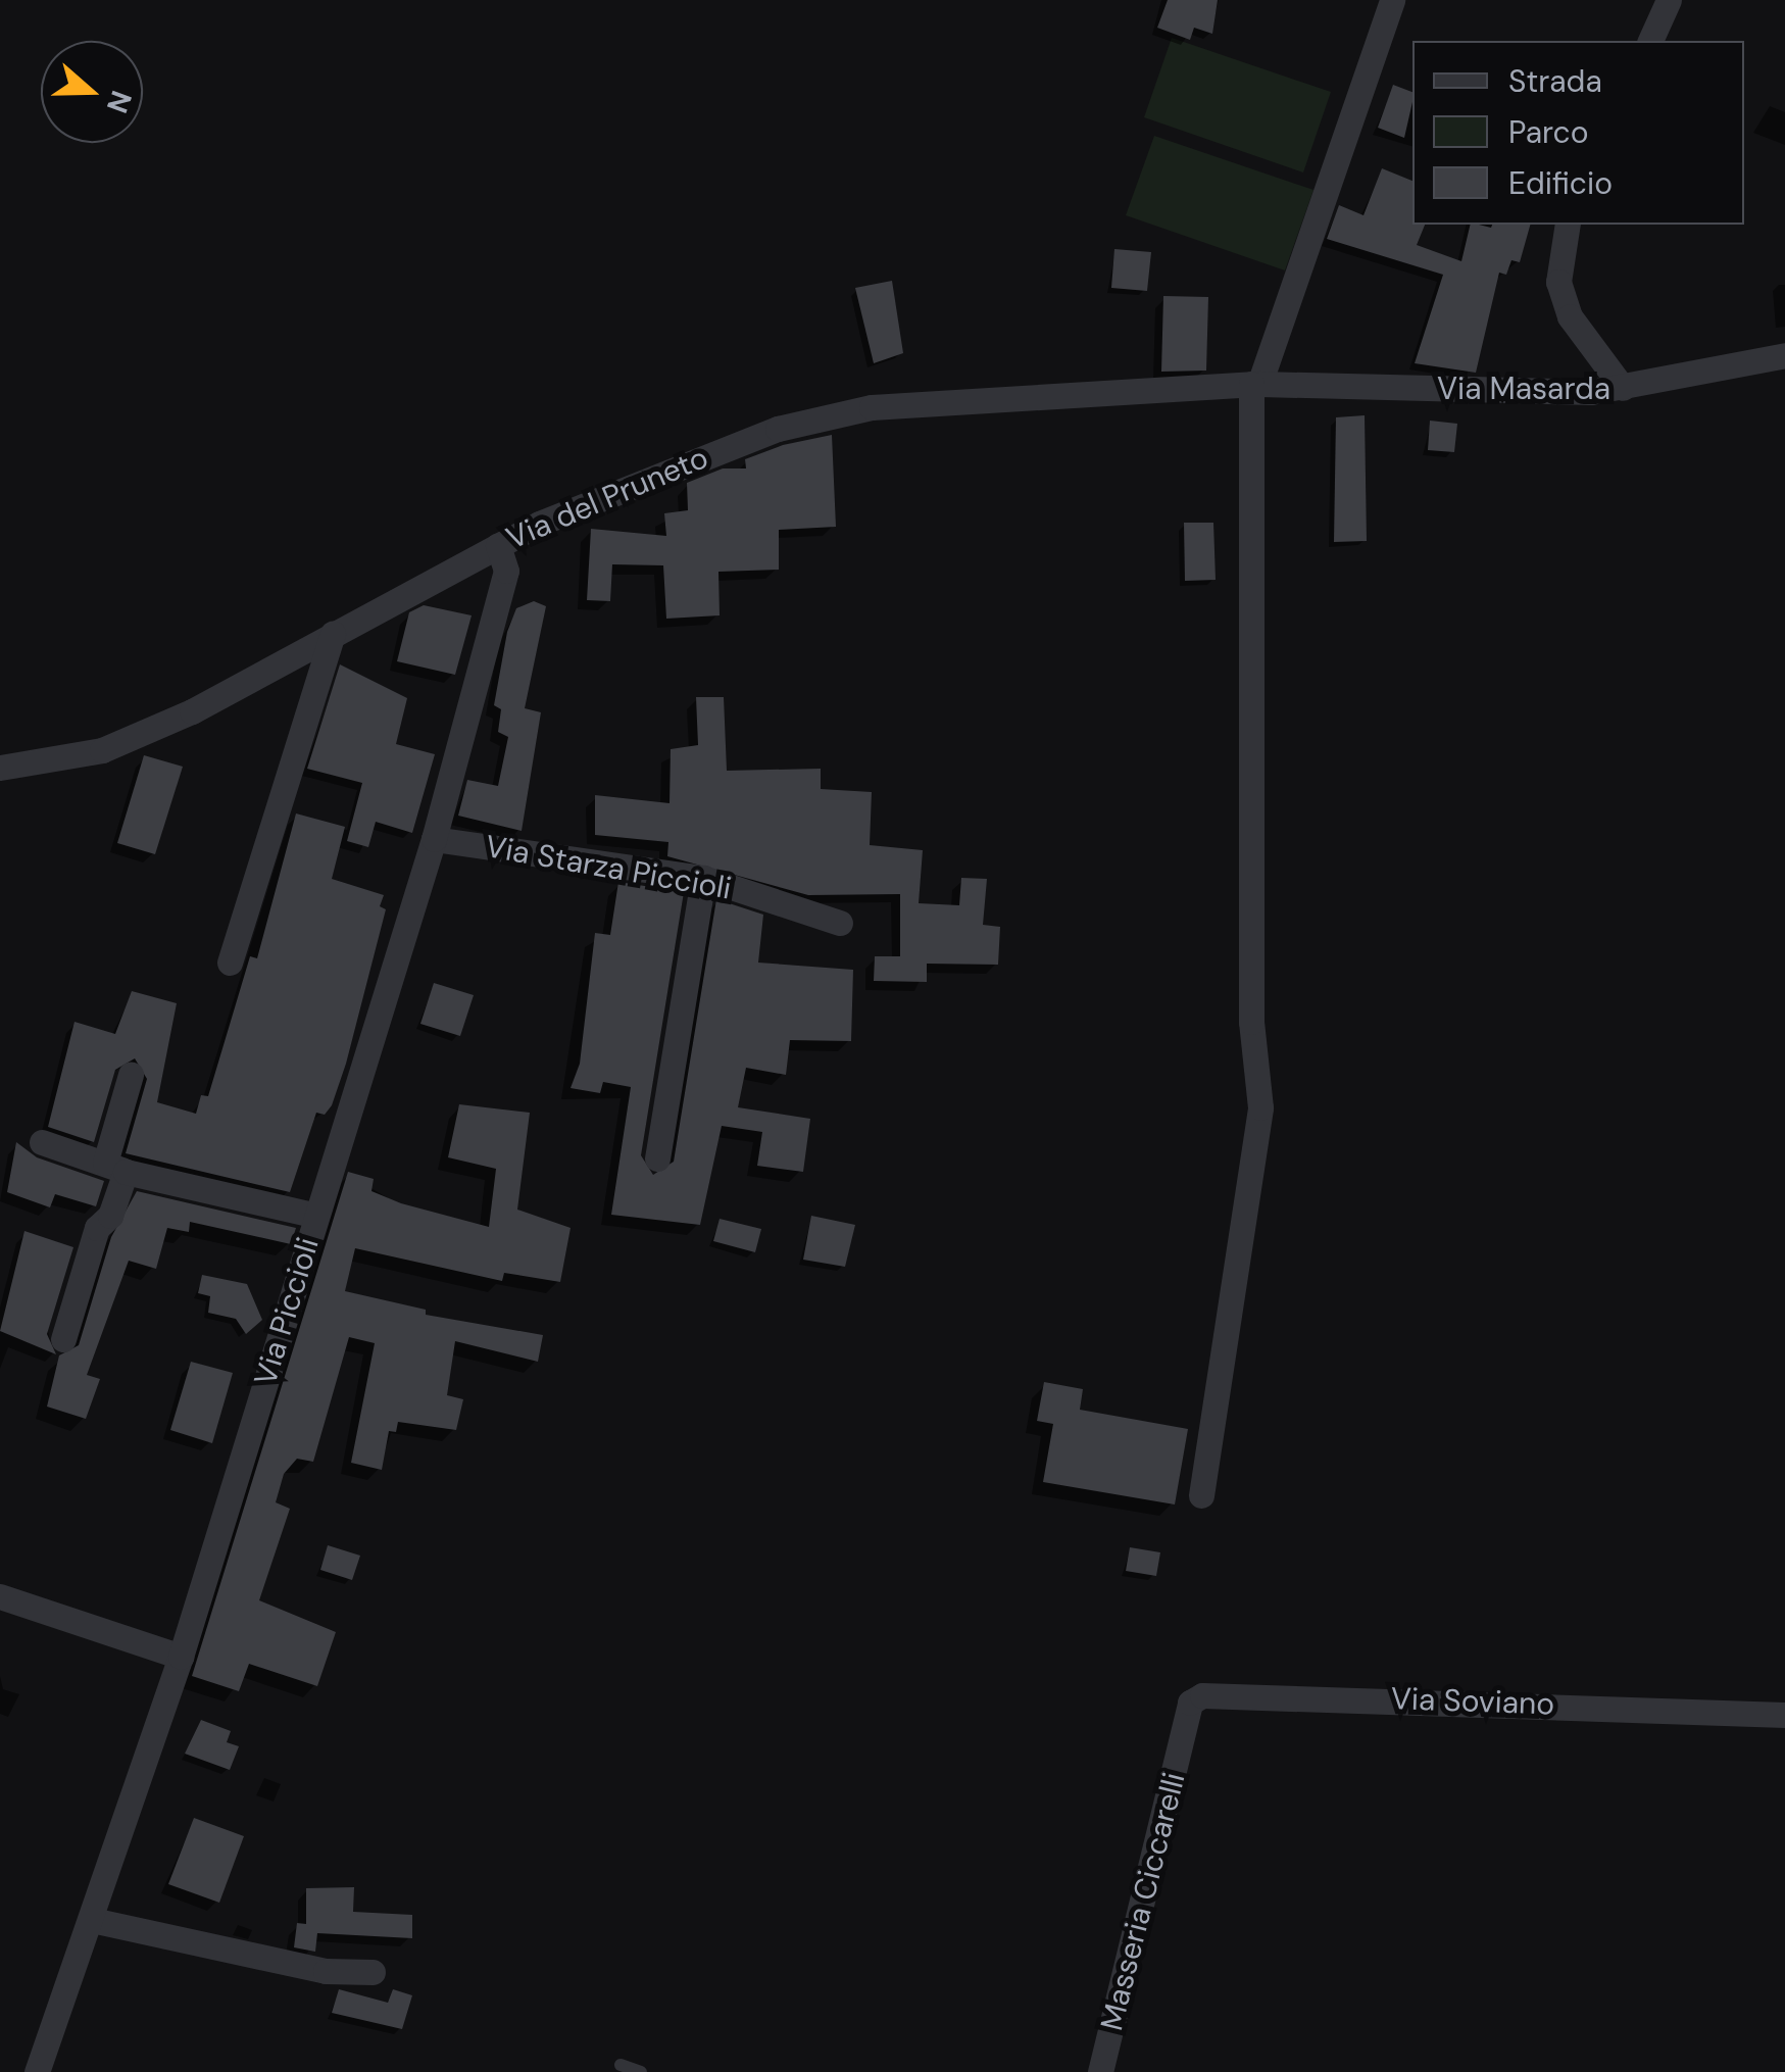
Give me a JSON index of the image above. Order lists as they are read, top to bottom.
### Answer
{
  "streets": {
    "street": [
      "Via Masarda",
      "Via del Pruneto",
      "Via Starza Piccioli",
      "Via Piccioli",
      "Via Soviano",
      "Masseria Ciccarelli"
    ]
  },
  "crossings": [
    ["Via Masarda", "Via del Pruneto"],
    ["Via del Pruneto", "Via Piccioli"],
    ["Via Starza Piccioli", "Via Piccioli"],
    ["Via Soviano", "Masseria Ciccarelli"]
  ],
  "legend": ["Strada", "Parco", "Edificio"],
  "north": "right"
}
